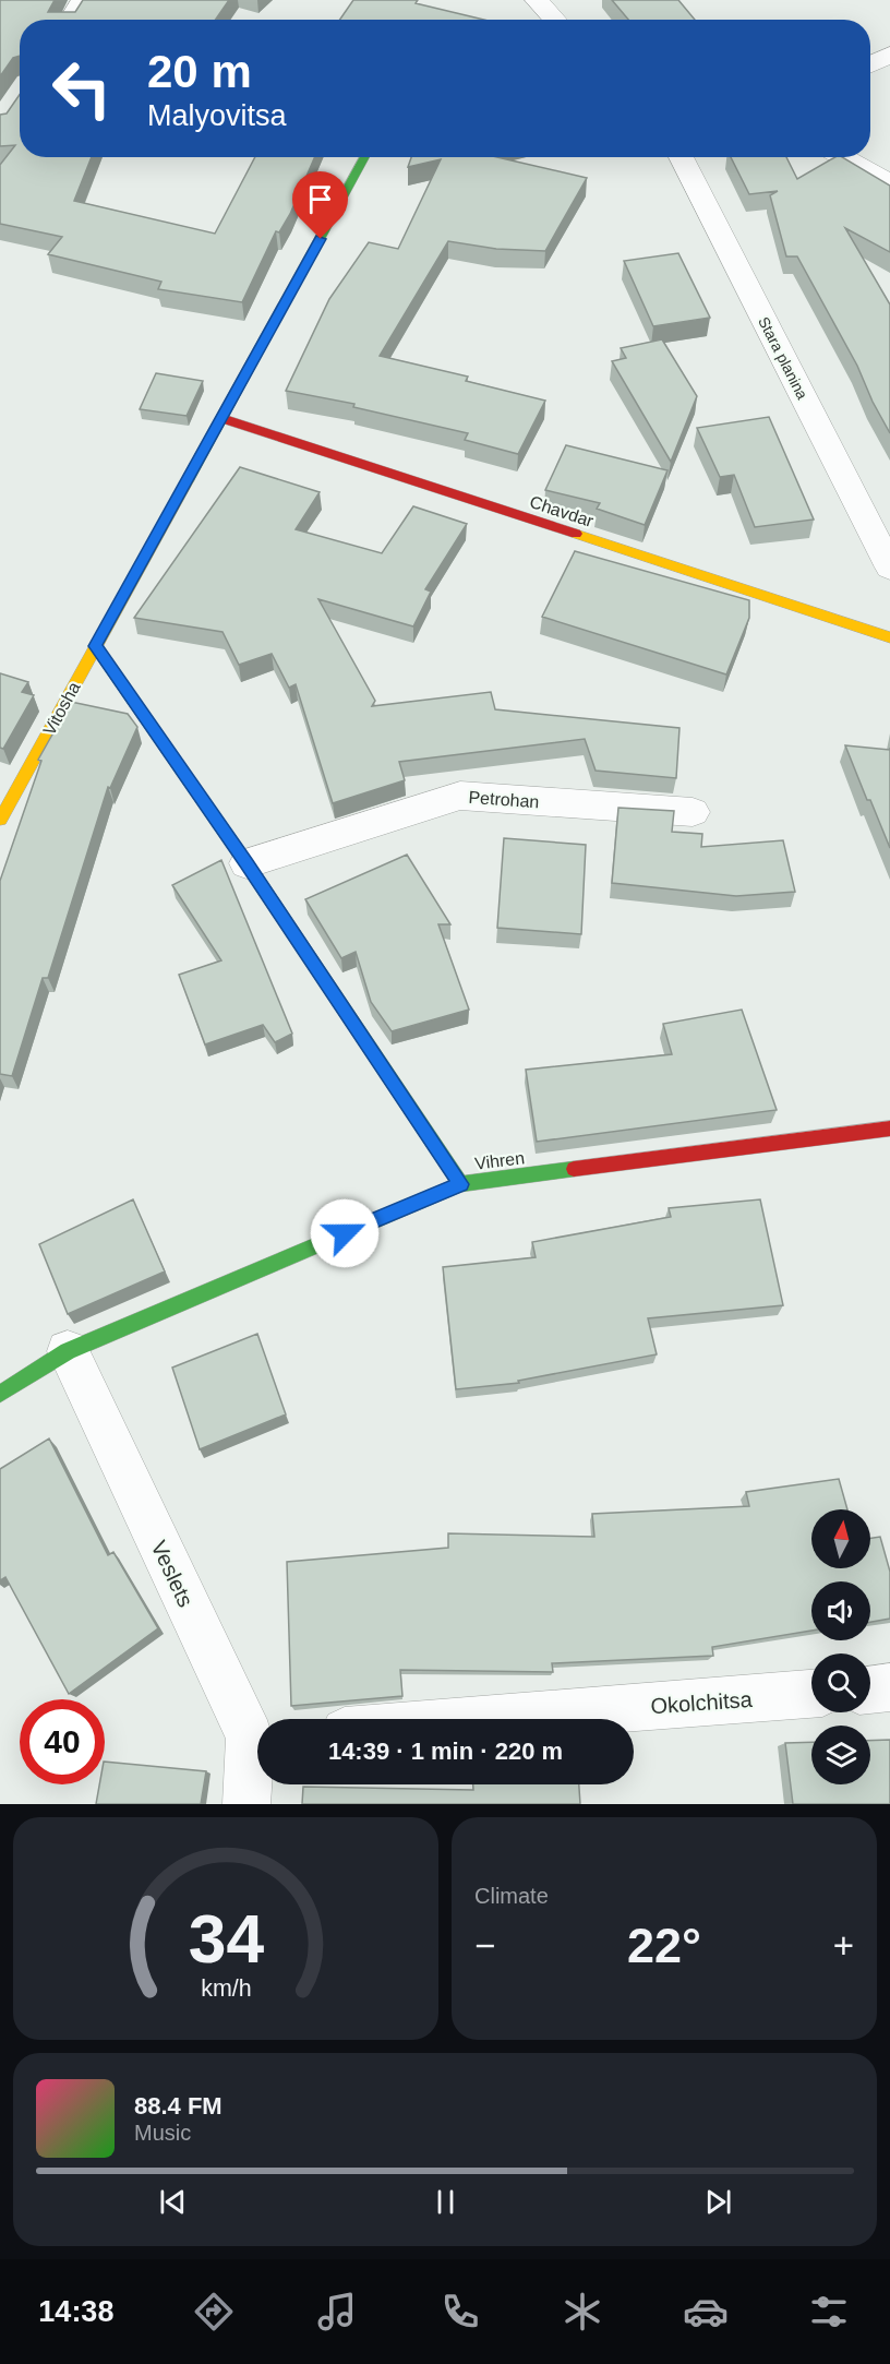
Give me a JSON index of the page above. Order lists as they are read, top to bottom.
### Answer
{
  "streets": {
    "street": [
      "Stara planina",
      "Chavdar",
      "Vitosha",
      "Petrohan",
      "Vihren",
      "Veslets",
      "Okolchitsa"
    ]
  },
  "crossings": [
    ["Chavdar", "Vitosha"],
    ["Vihren", "Veslets"]
  ],
  "north": "top",
  "page": {
    "turn": ["20 m", "Malyovitsa"],
    "limit": "40",
    "trip": "14:39 · 1 min · 220 m",
    "tile": "Climate",
    "heat": ["−", "22°", "+"],
    "song": ["88.4 FM", "Music"],
    "tabs": "14:38",
    "gauge": ["34", "km/h"]
  }
}
